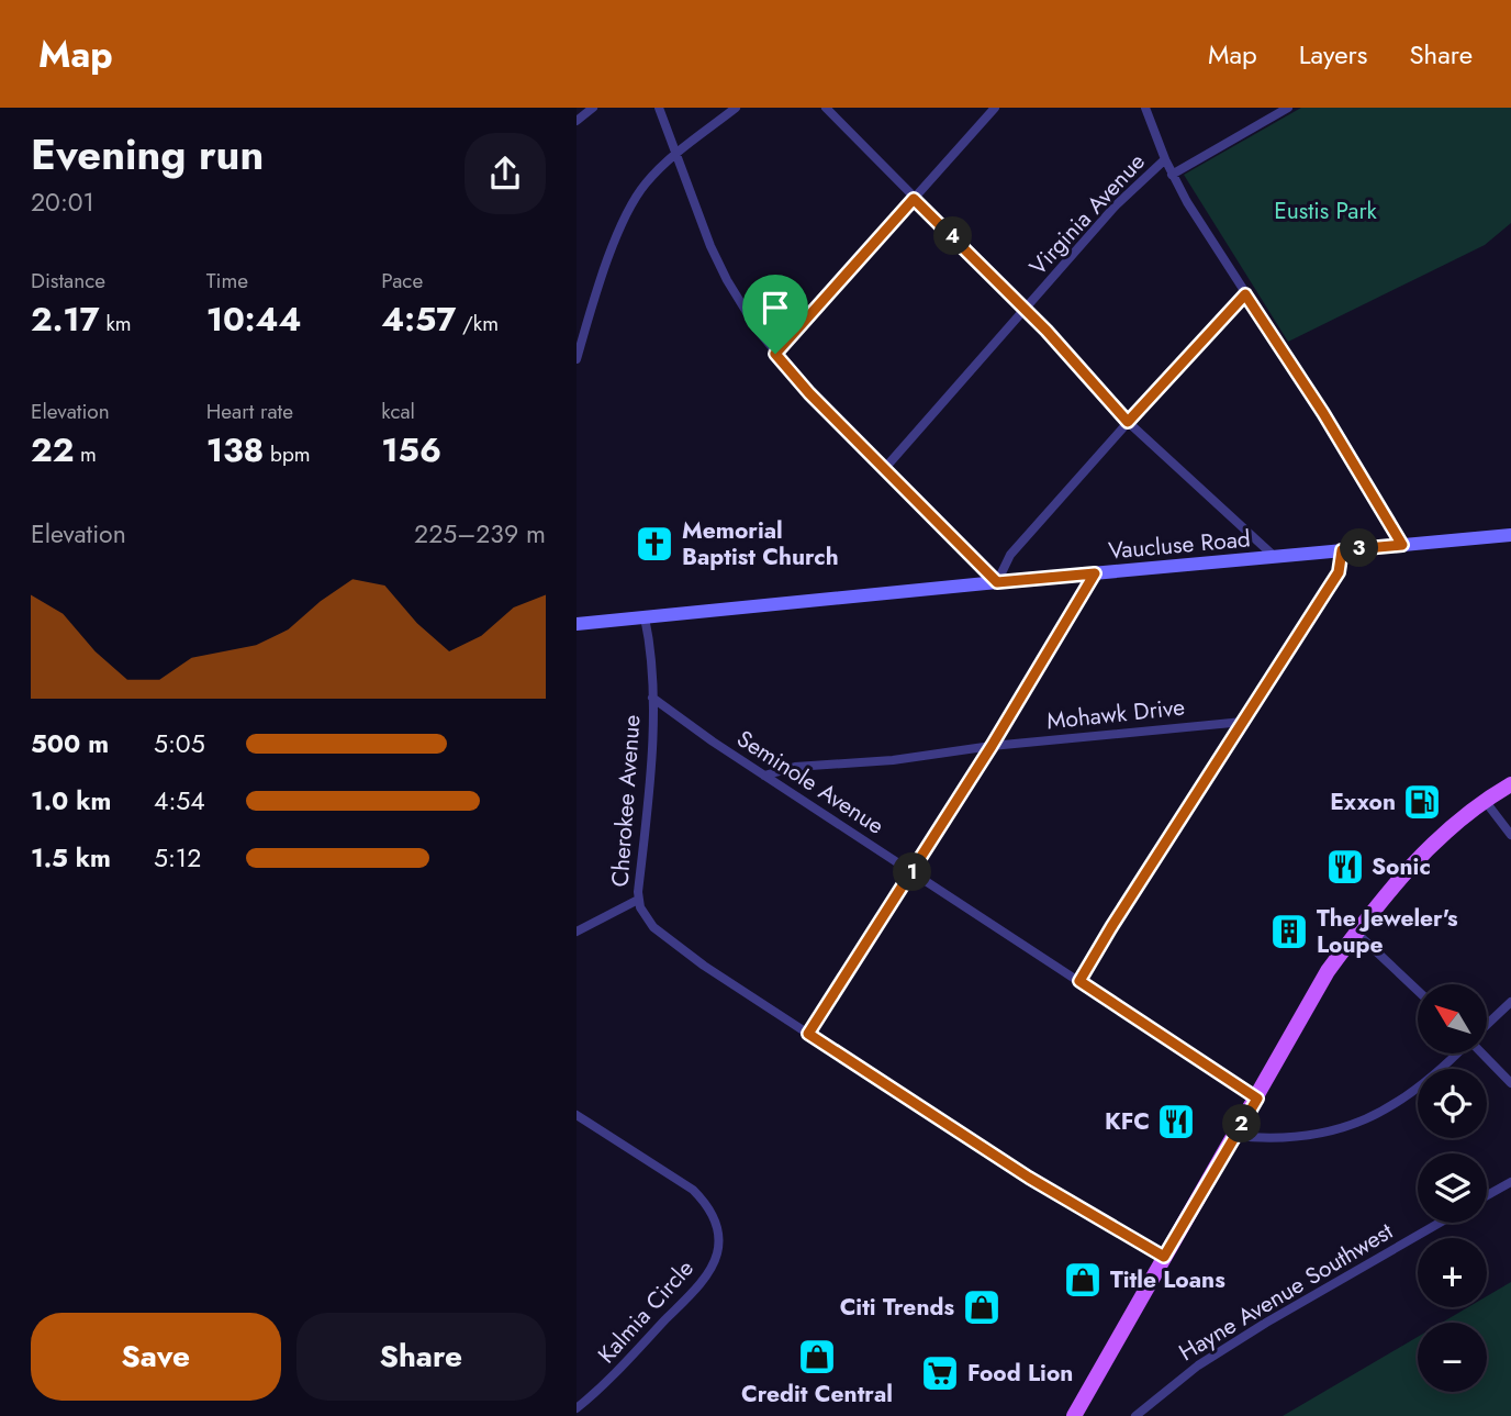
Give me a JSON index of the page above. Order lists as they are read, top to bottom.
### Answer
{
  "streets": {
    "street": [
      "Virginia Avenue",
      "Vaucluse Road",
      "Mohawk Drive",
      "Seminole Avenue",
      "Cherokee Avenue",
      "Hayne Avenue Southwest",
      "Kalmia Circle"
    ]
  },
  "crossings": [
    ["Vaucluse Road", "Cherokee Avenue"],
    ["Mohawk Drive", "Seminole Avenue"],
    ["Seminole Avenue", "Cherokee Avenue"]
  ],
  "parks": ["Eustis Park"],
  "places": {
    "church": ["Memorial Baptist Church"],
    "fuel station": ["Exxon"],
    "restaurant": ["Sonic", "KFC"],
    "building": ["The Jeweler's Loupe"],
    "shop": ["Title Loans", "Citi Trends", "Credit Central"],
    "supermarket": ["Food Lion"]
  },
  "north": "top left",
  "page": {
    "header": "Map",
    "nav": ["Map", "Layers", "Share"],
    "heading": ["Evening run", "20:01"],
    "pins": [
      "4",
      "3",
      "1",
      "2"
    ],
    "stats": [
      ["Distance", "2.17 km"],
      ["Time", "10:44"],
      ["Pace", "4:57 /km"],
      ["Elevation", "22 m"],
      ["Heart rate", "138 bpm"],
      ["kcal", "156"]
    ],
    "chart": ["Elevation", "225–239 m"],
    "list": [
      {
        "name": "500 m",
        "note": "5:05"
      },
      {
        "name": "1.0 km",
        "note": "4:54"
      },
      {
        "name": "1.5 km",
        "note": "5:12"
      }
    ],
    "map_buttons": ["+", "−"],
    "buttons": ["Save", "Share"]
  }
}
